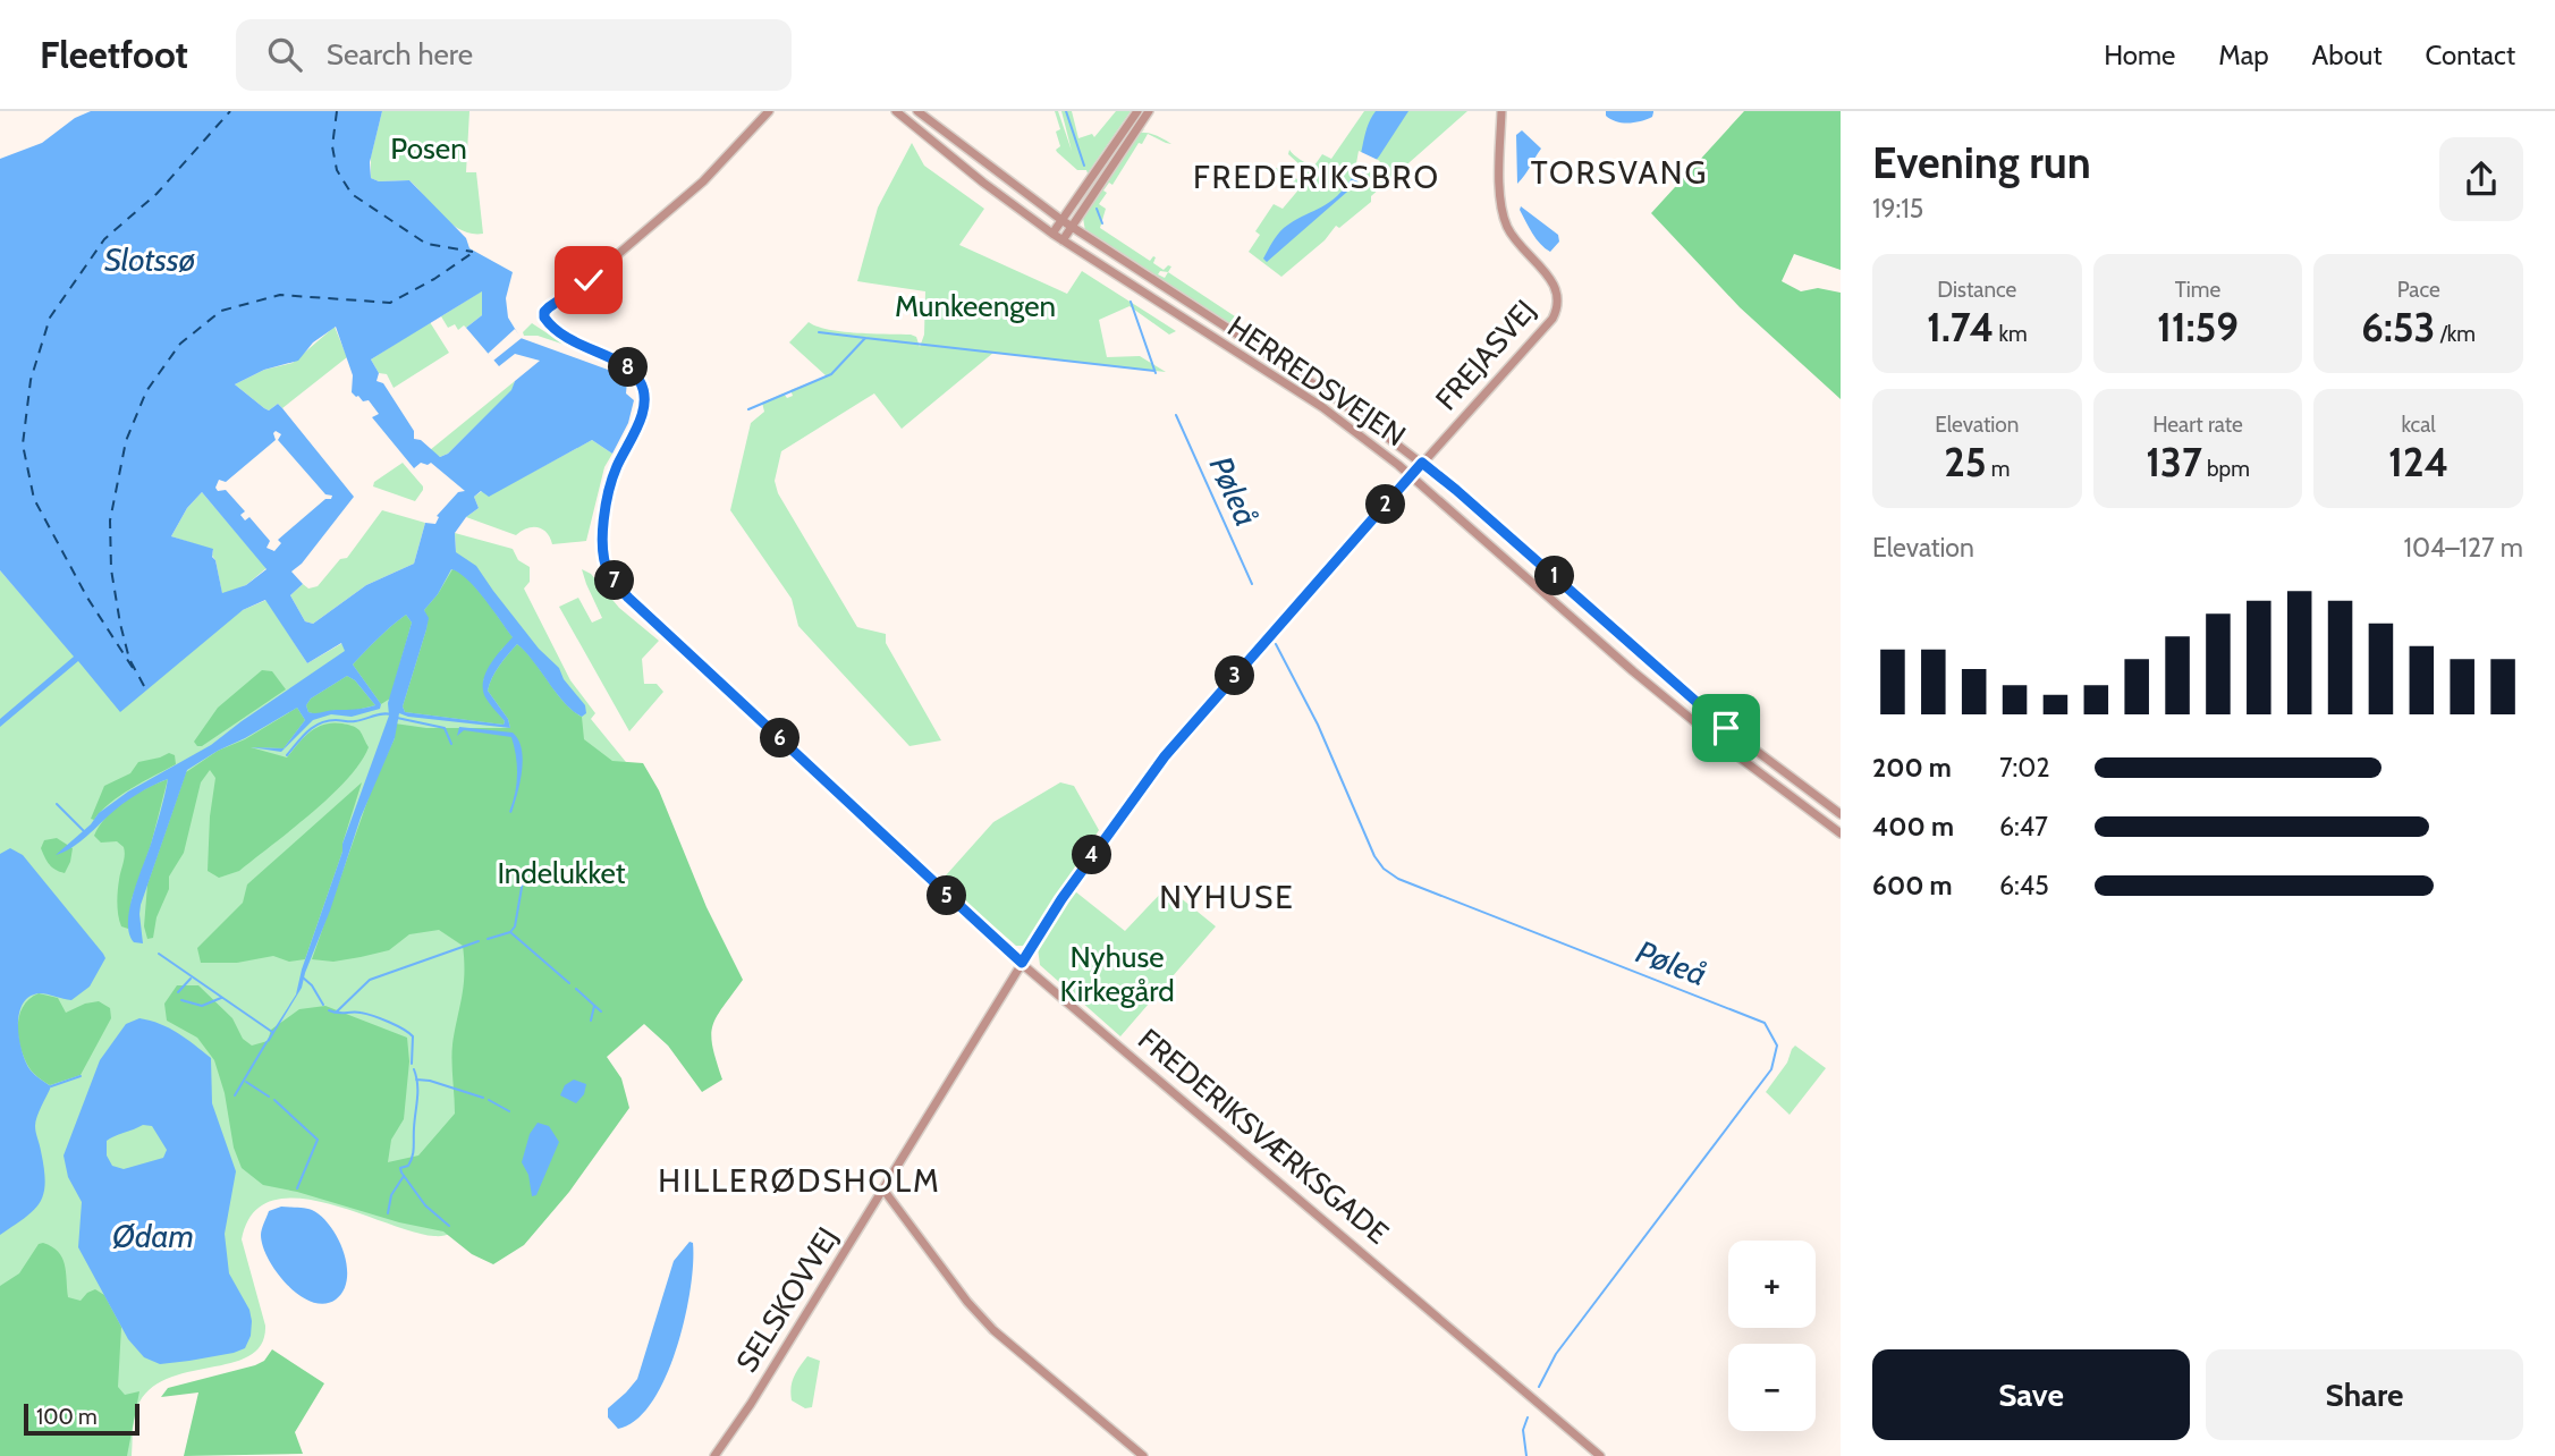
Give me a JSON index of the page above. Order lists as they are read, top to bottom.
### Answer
{
  "streets": {
    "street": [
      "FREJASVEJ",
      "HERREDSVEJEN",
      "FREDERIKSVÆRKSGADE",
      "SELSKOVVEJ"
    ]
  },
  "crossings": [
    ["FREJASVEJ", "HERREDSVEJEN"],
    ["FREJASVEJ", "FREDERIKSVÆRKSGADE"],
    ["FREJASVEJ", "SELSKOVVEJ"],
    ["FREDERIKSVÆRKSGADE", "SELSKOVVEJ"]
  ],
  "districts": [
    "TORSVANG",
    "FREDERIKSBRO",
    "NYHUSE",
    "HILLERØDSHOLM"
  ],
  "water": ["Slotssø", "Pøleå", "Ødam"],
  "parks": [
    "Posen",
    "Munkeengen",
    "Indelukket",
    "Nyhuse Kirkegård"
  ],
  "scale_bar": "100 m",
  "page": {
    "header": "Fleetfoot",
    "search": "Search here",
    "nav": [
      "Home",
      "Map",
      "About",
      "Contact"
    ],
    "heading": ["Evening run", "19:15"],
    "stats": [
      ["Distance", "1.74 km"],
      ["Time", "11:59"],
      ["Pace", "6:53 /km"],
      ["Elevation", "25 m"],
      ["Heart rate", "137 bpm"],
      ["kcal", "124"]
    ],
    "pins": [
      "8",
      "2",
      "1",
      "7",
      "3",
      "6",
      "4",
      "5"
    ],
    "chart": ["Elevation", "104–127 m"],
    "list": [
      {
        "name": "200 m",
        "note": "7:02"
      },
      {
        "name": "400 m",
        "note": "6:47"
      },
      {
        "name": "600 m",
        "note": "6:45"
      }
    ],
    "map_buttons": ["+", "−"],
    "buttons": ["Save", "Share"],
    "scale": "100 m"
  }
}
